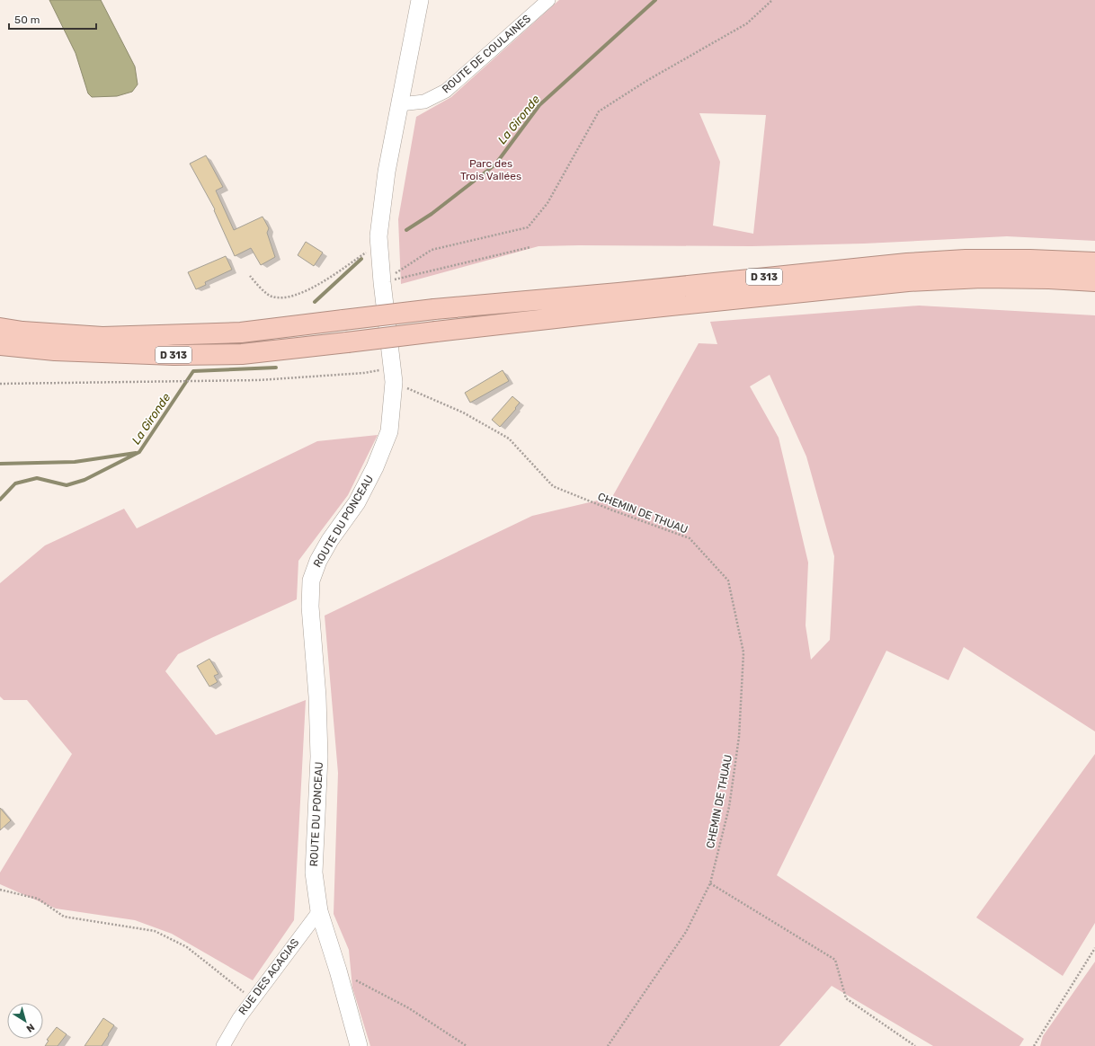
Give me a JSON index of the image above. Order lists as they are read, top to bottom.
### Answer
{
  "streets": {
    "highway": ["D 313"],
    "street": ["ROUTE DE COULAINES", "ROUTE DU PONCEAU", "RUE DES ACACIAS"],
    "path": ["CHEMIN DE THUAU"]
  },
  "crossings": [
    ["ROUTE DE COULAINES", "ROUTE DU PONCEAU"],
    ["CHEMIN DE THUAU", "ROUTE DU PONCEAU"],
    ["ROUTE DU PONCEAU", "RUE DES ACACIAS"]
  ],
  "water": ["La Gironde"],
  "parks": ["Parc des Trois Vallées"],
  "scale_bar": "50 m",
  "north": "bottom right"
}
